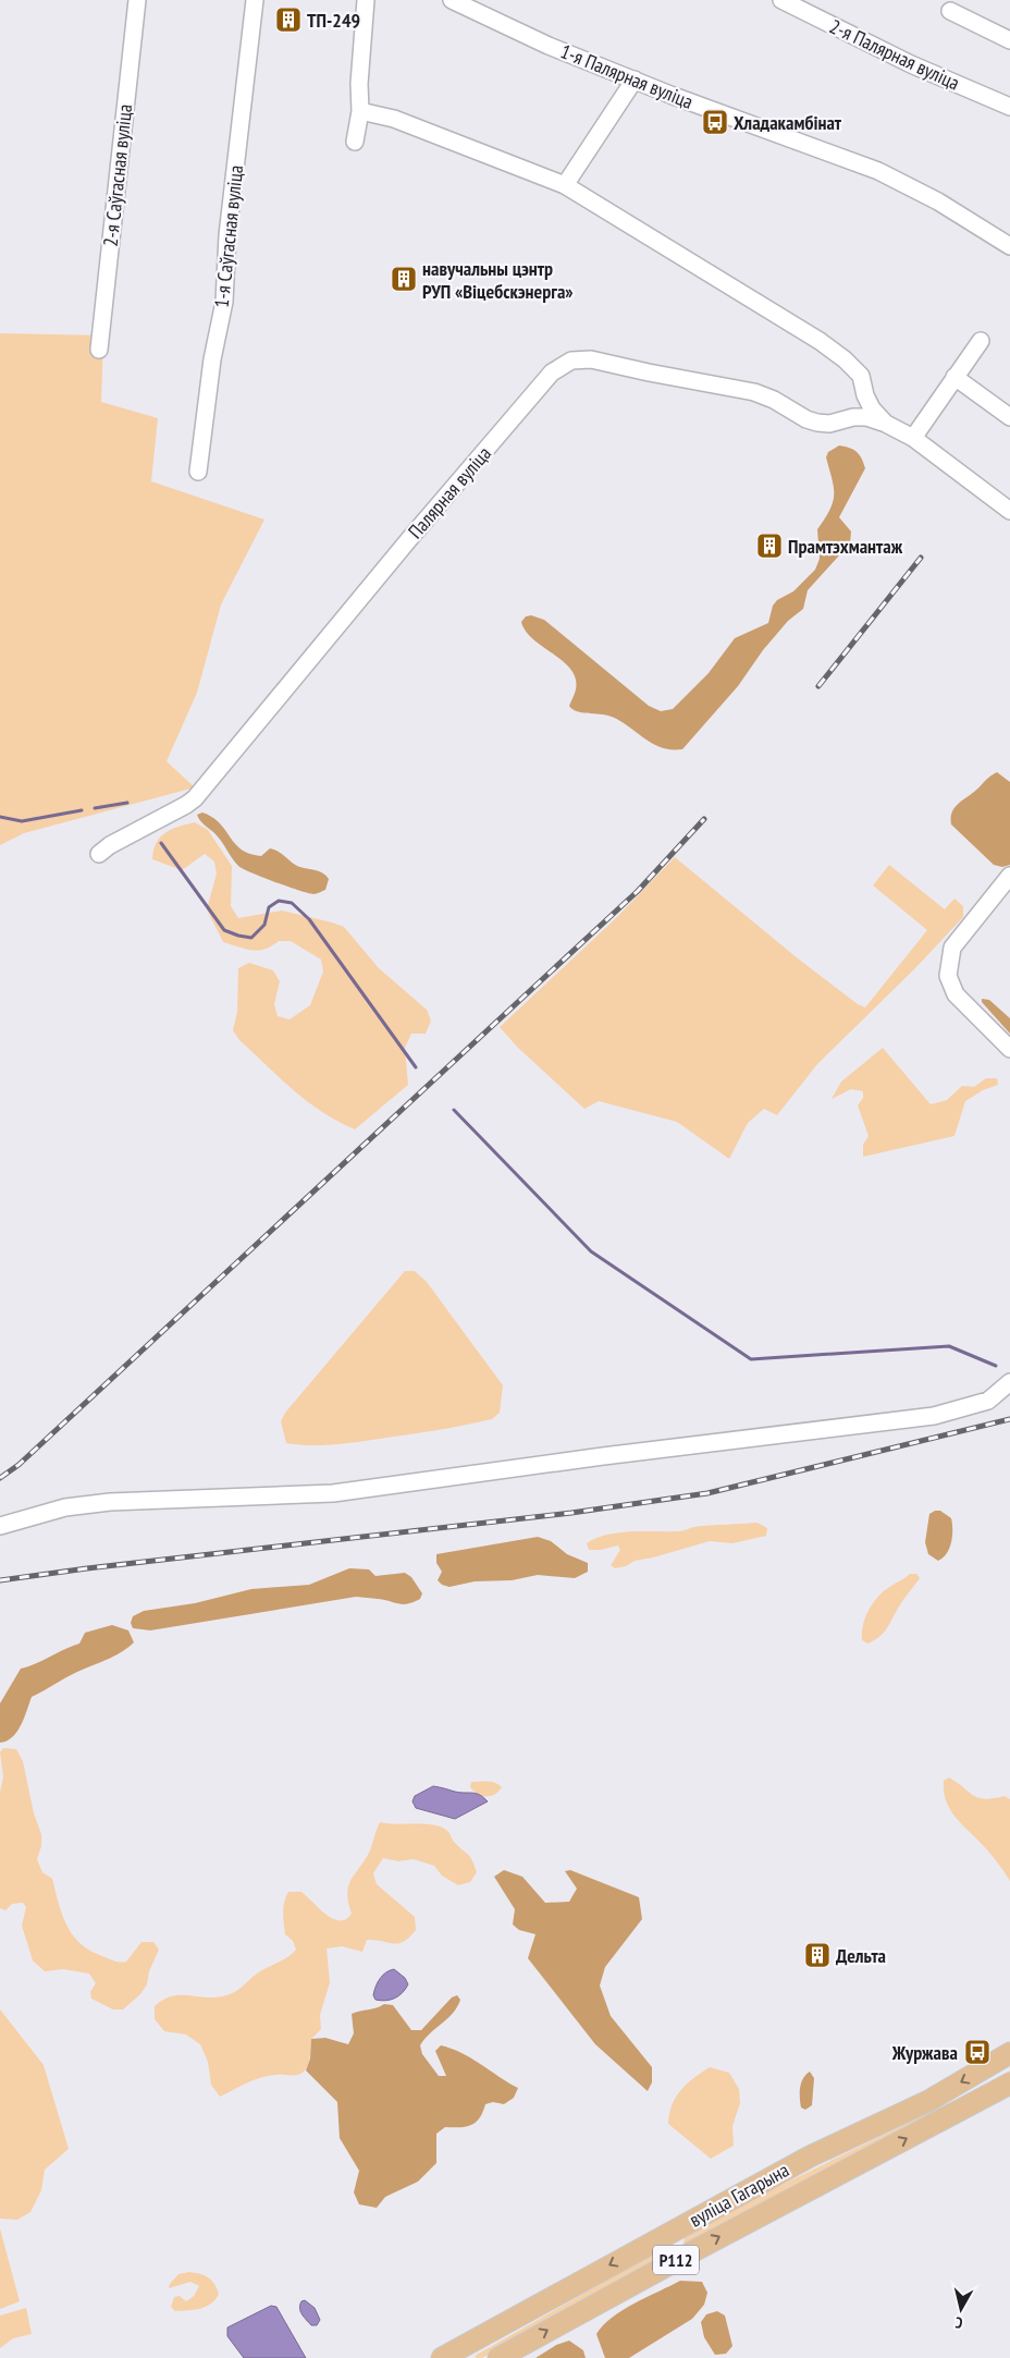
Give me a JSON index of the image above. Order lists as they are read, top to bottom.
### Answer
{
  "streets": {
    "main road": ["вуліца Гагарына", "Р112"],
    "street": [
      "2-я Палярная вуліца",
      "1-я Палярная вуліца",
      "2-я Саўгасная вуліца",
      "1-я Саўгасная вуліца",
      "Палярная вуліца"
    ]
  },
  "places": {
    "building": [
      "ТП-249",
      "навучальны цэнтр РУП «Віцебскэнерга»",
      "Прамтэхмантаж",
      "Дельта"
    ],
    "bus stop": ["Хладакамбінат", "Журжава"]
  },
  "north": "bottom"
}
